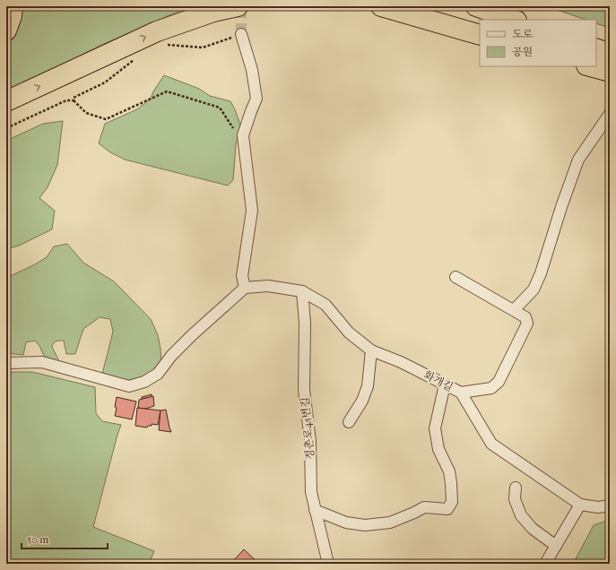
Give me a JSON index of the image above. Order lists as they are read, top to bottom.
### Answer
{
  "streets": {
    "street": ["화개길", "정촌로45번길"]
  },
  "crossings": [
    ["화개길", "정촌로45번길"]
  ],
  "legend": ["도로", "공원"],
  "scale_bar": "50 m"
}
